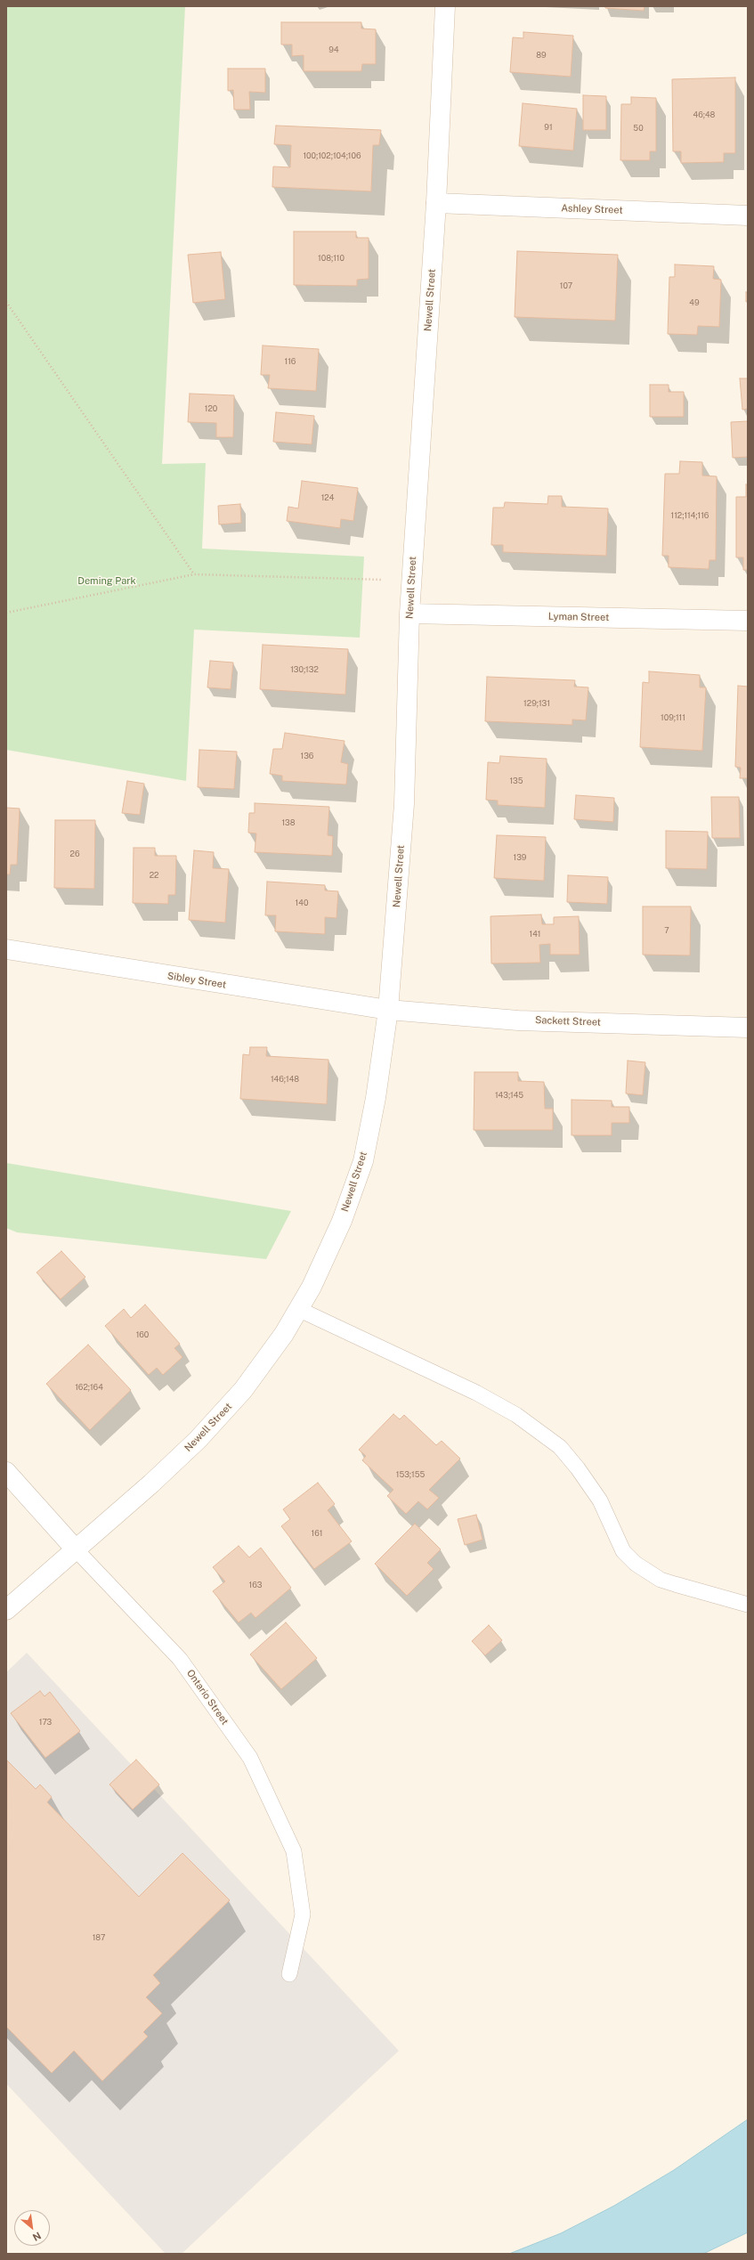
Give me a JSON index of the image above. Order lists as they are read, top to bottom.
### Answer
{
  "streets": {
    "street": [
      "Ashley Street",
      "Newell Street",
      "Lyman Street",
      "Sibley Street",
      "Sackett Street",
      "Ontario Street"
    ]
  },
  "crossings": [
    ["Ashley Street", "Newell Street"],
    ["Newell Street", "Lyman Street"],
    ["Newell Street", "Sibley Street"],
    ["Newell Street", "Sackett Street"],
    ["Newell Street", "Ontario Street"],
    ["Sibley Street", "Sackett Street"]
  ],
  "parks": ["Deming Park"],
  "house_numbers": [
    "94",
    "89",
    "46;48",
    "91",
    "50",
    "100;102;104;106",
    "108;110",
    "107",
    "49",
    "116",
    "120",
    "124",
    "112;114;116",
    "130;132",
    "129;131",
    "109;111",
    "136",
    "135",
    "138",
    "26",
    "139",
    "22",
    "140",
    "7",
    "141",
    "146;148",
    "143;145",
    "160",
    "162;164",
    "153;155",
    "161",
    "163",
    "173",
    "187"
  ],
  "north": "bottom right"
}
